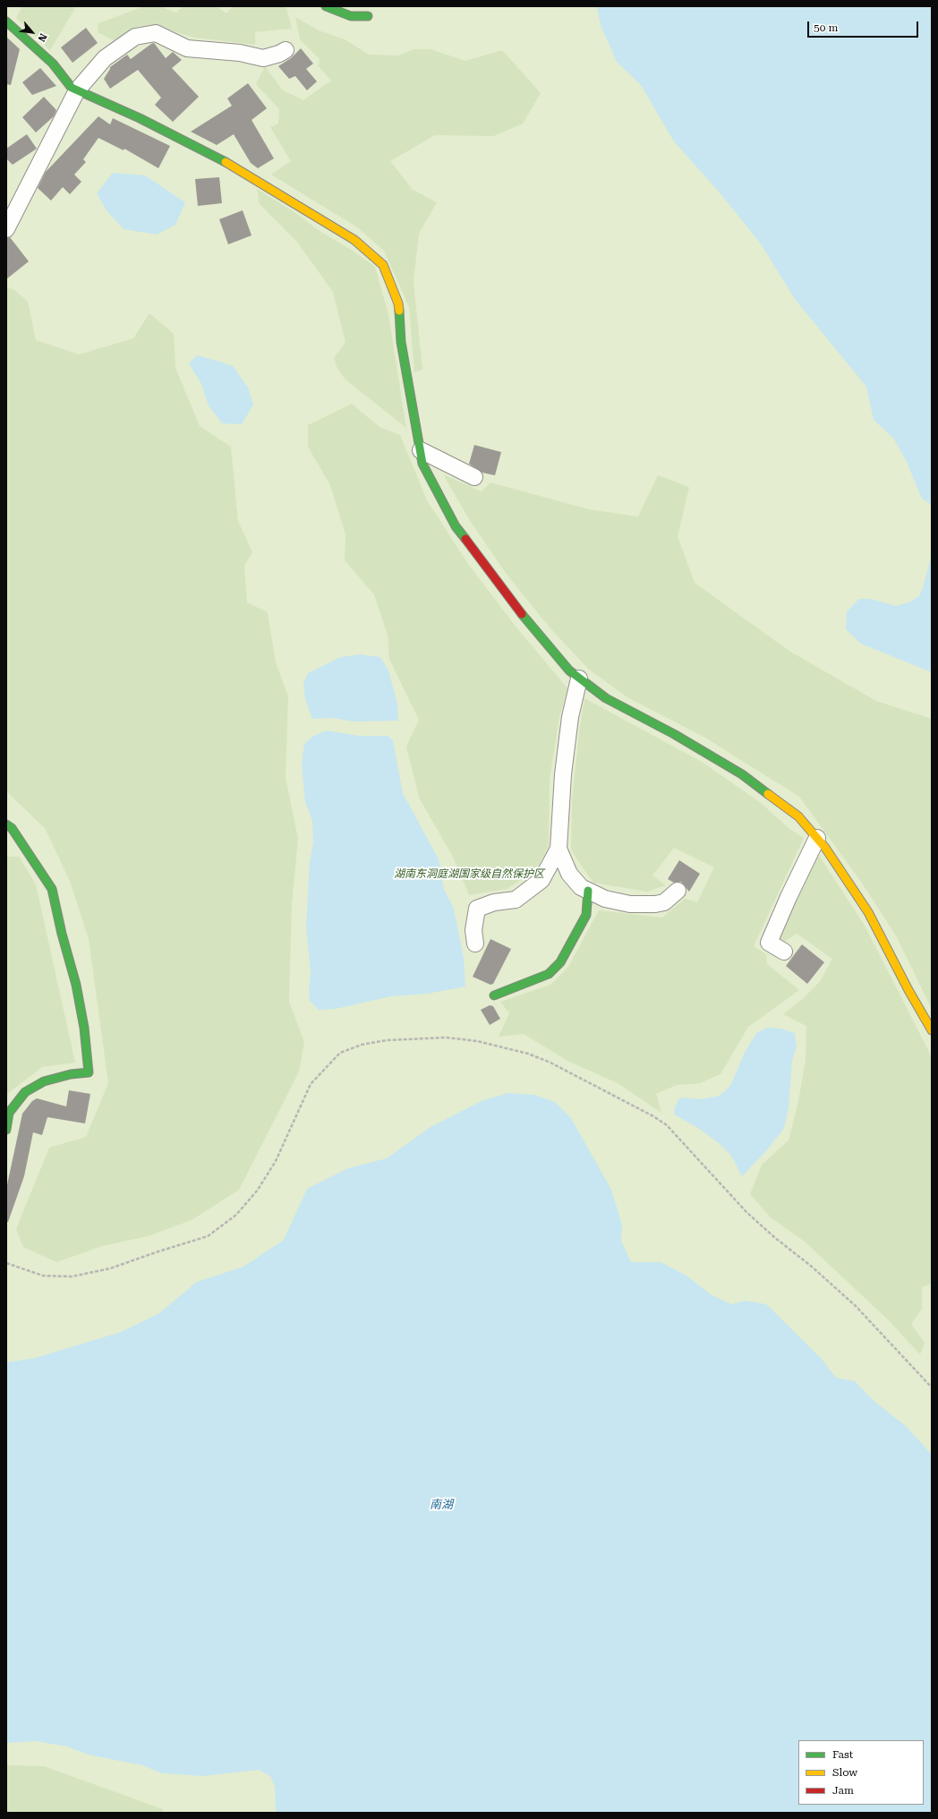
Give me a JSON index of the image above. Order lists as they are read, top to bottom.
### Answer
{
  "water": ["南湖"],
  "parks": ["湖南东洞庭湖国家级自然保护区"],
  "legend": ["Fast", "Slow", "Jam"],
  "scale_bar": "50 m",
  "north": "bottom right"
}
